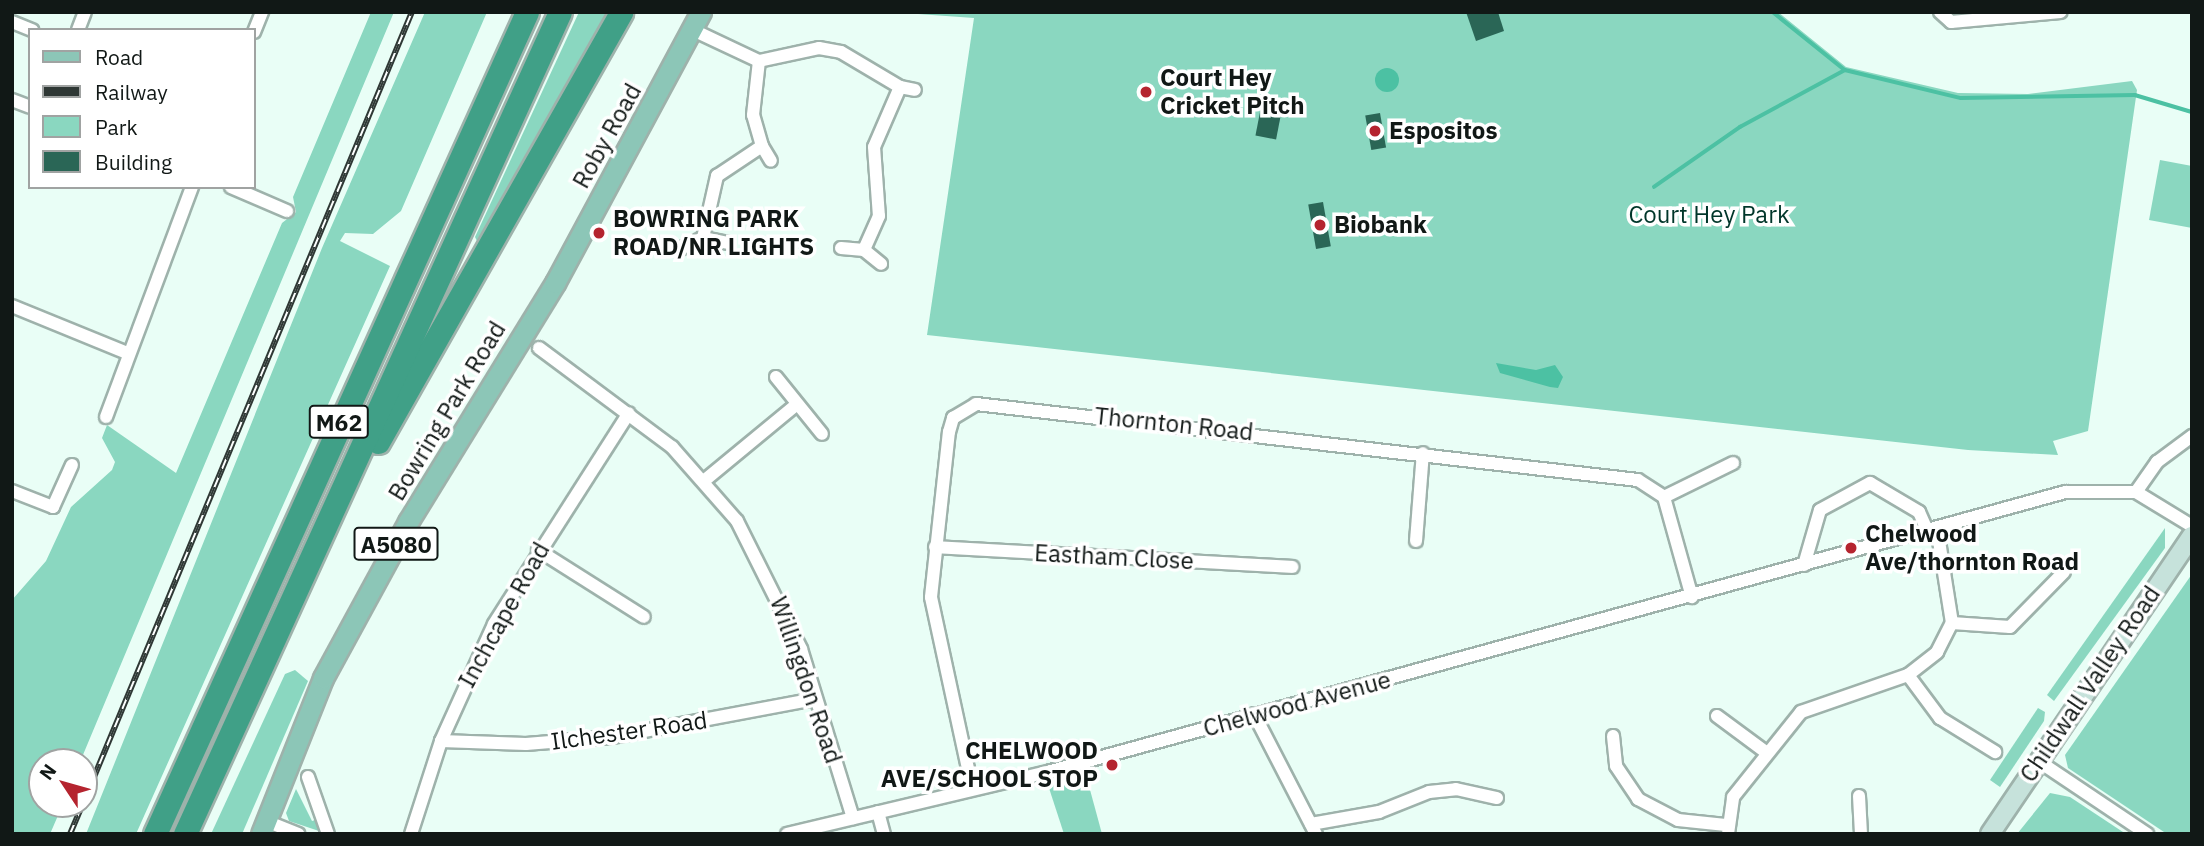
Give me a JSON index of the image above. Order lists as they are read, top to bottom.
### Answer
{
  "streets": {
    "highway": ["M62"],
    "main road": [
      "Roby Road",
      "Bowring Park Road",
      "A5080",
      "Childwall Valley Road"
    ],
    "street": [
      "Thornton Road",
      "Eastham Close",
      "Inchcape Road",
      "Willingdon Road",
      "Chelwood Avenue",
      "Ilchester Road"
    ]
  },
  "crossings": [
    ["Roby Road", "Bowring Park Road"],
    ["Thornton Road", "Eastham Close"],
    ["Thornton Road", "Chelwood Avenue"],
    ["Inchcape Road", "Willingdon Road"],
    ["Inchcape Road", "Ilchester Road"],
    ["Willingdon Road", "Chelwood Avenue"],
    ["Willingdon Road", "Ilchester Road"]
  ],
  "parks": ["Court Hey Park"],
  "places": [
    "Court Hey Cricket Pitch",
    "Espositos",
    "Biobank",
    "BOWRING PARK ROAD/NR LIGHTS",
    "Chelwood Ave/thornton Road",
    "CHELWOOD AVE/SCHOOL STOP"
  ],
  "legend": [
    "Road",
    "Railway",
    "Park",
    "Building"
  ],
  "north": "top left"
}
